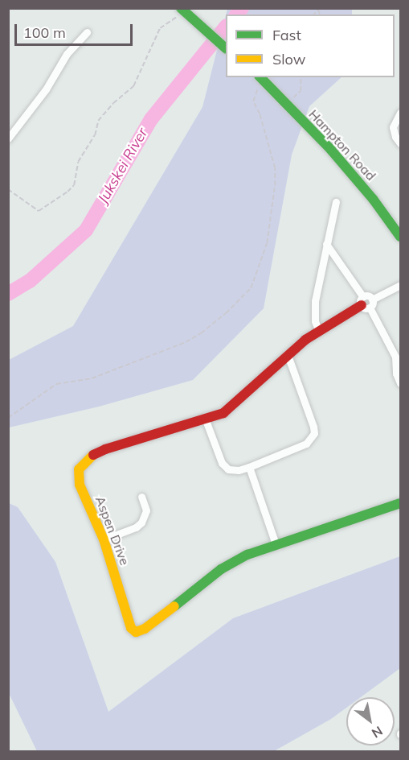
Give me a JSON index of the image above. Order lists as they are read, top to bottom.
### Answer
{
  "streets": {
    "street": ["Hampton Road", "Aspen Drive"]
  },
  "water": ["Jukskei River"],
  "legend": ["Fast", "Slow"],
  "scale_bar": "100 m",
  "north": "bottom right"
}
